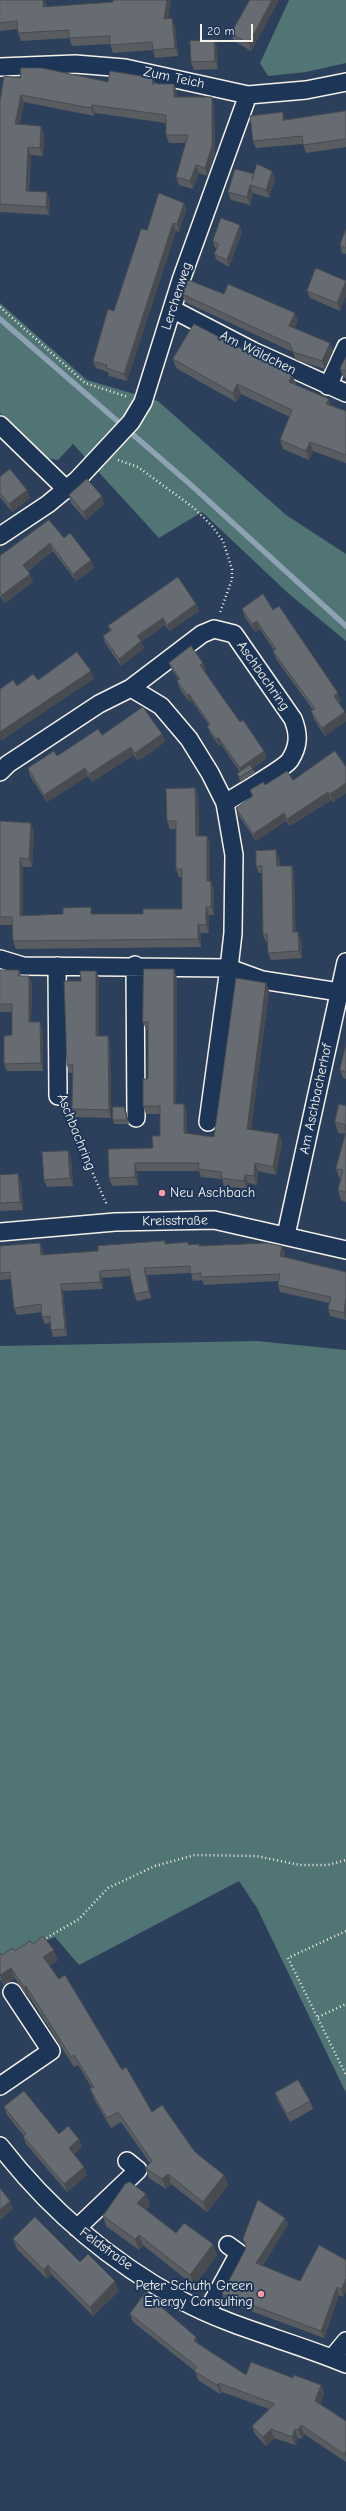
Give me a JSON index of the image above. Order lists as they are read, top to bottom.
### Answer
{
  "streets": {
    "street": [
      "Zum Teich",
      "Lerchenweg",
      "Am Wäldchen",
      "Aschbachring",
      "Am Aschbacherhof",
      "Kreisstraße",
      "Feldstraße"
    ]
  },
  "crossings": [
    ["Zum Teich", "Lerchenweg"],
    ["Lerchenweg", "Am Wäldchen"],
    ["Aschbachring", "Kreisstraße"],
    ["Am Aschbacherhof", "Kreisstraße"]
  ],
  "places": ["Neu Aschbach", "Peter Schuth Green Energy Consulting"],
  "scale_bar": "20 m"
}
